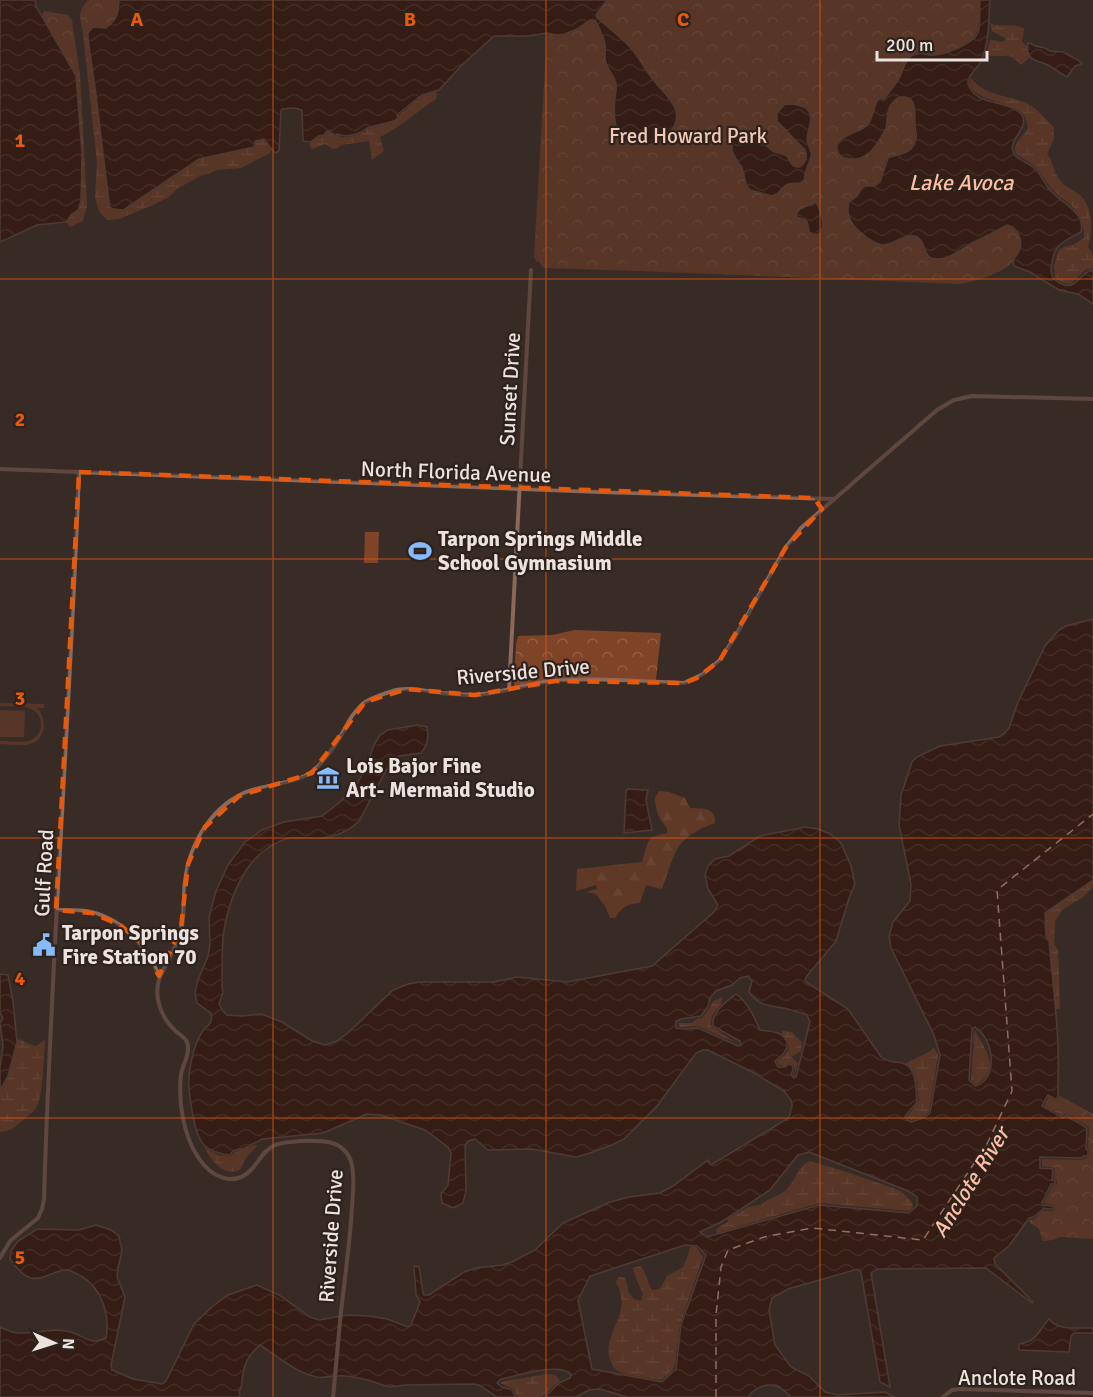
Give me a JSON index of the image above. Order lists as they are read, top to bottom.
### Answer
{
  "streets": {
    "street": [
      "Sunset Drive",
      "North Florida Avenue",
      "Riverside Drive",
      "Gulf Road",
      "Anclote Road"
    ]
  },
  "crossings": [
    ["Sunset Drive", "North Florida Avenue"],
    ["Sunset Drive", "Riverside Drive"],
    ["North Florida Avenue", "Riverside Drive"],
    ["North Florida Avenue", "Gulf Road"]
  ],
  "water": ["Lake Avoca", "Anclote River"],
  "parks": ["Fred Howard Park"],
  "places": {
    "sports": ["Tarpon Springs Middle School Gymnasium"],
    "museum": ["Lois Bajor Fine Art- Mermaid Studio"],
    "public building": ["Tarpon Springs Fire Station 70"]
  },
  "scale_bar": "200 m",
  "north": "right",
  "grid": {
    "columns": ["A", "B", "C"],
    "rows": [
      "1",
      "2",
      "3",
      "4",
      "5"
    ]
  }
}
